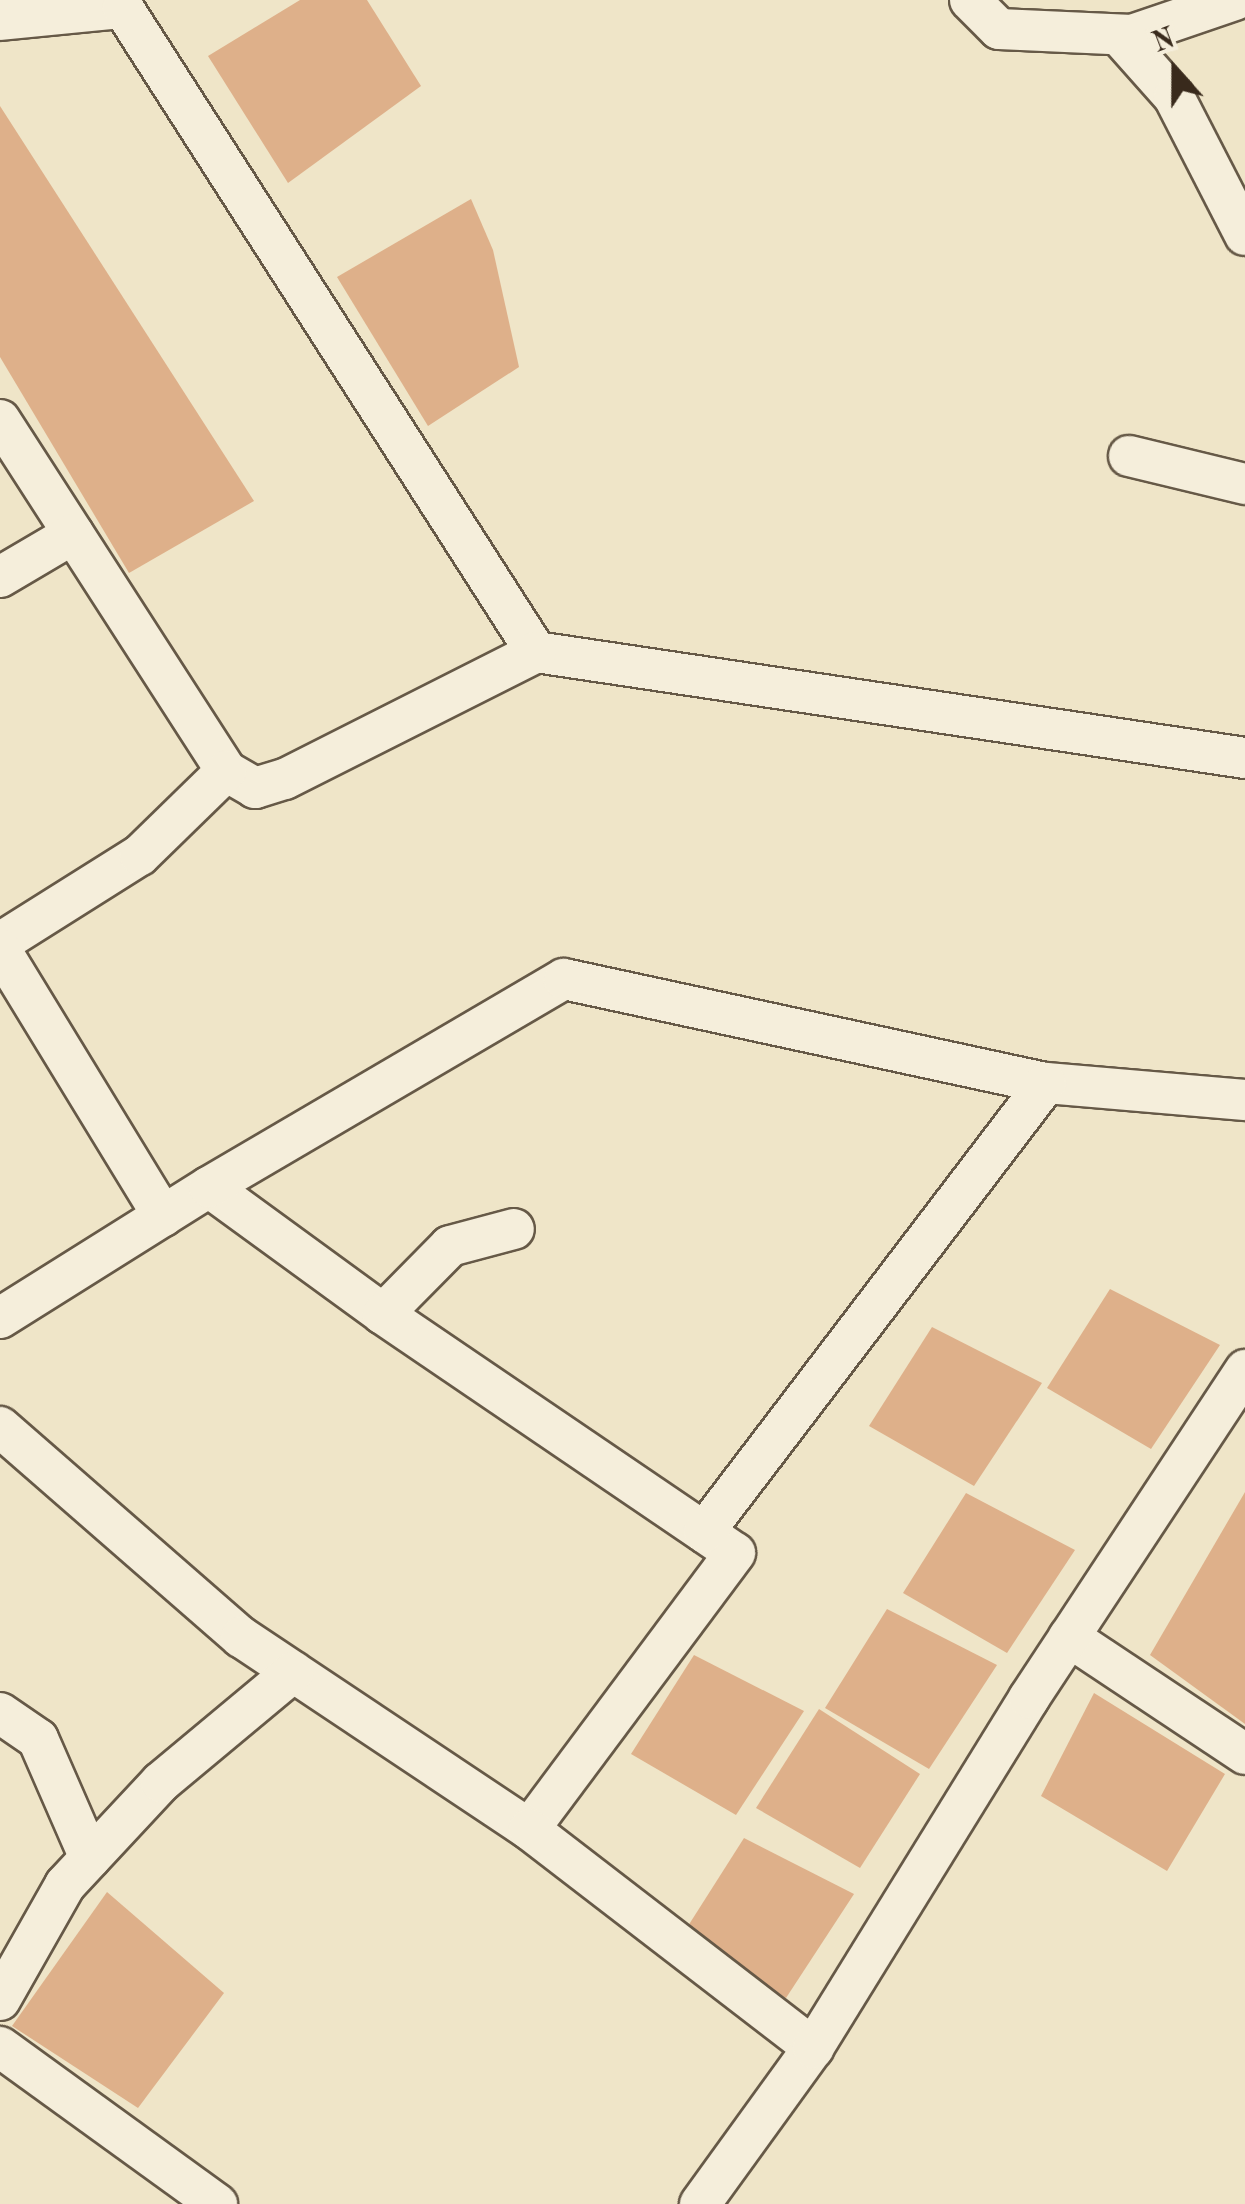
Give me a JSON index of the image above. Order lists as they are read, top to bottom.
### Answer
{
  "north": "top"
}
